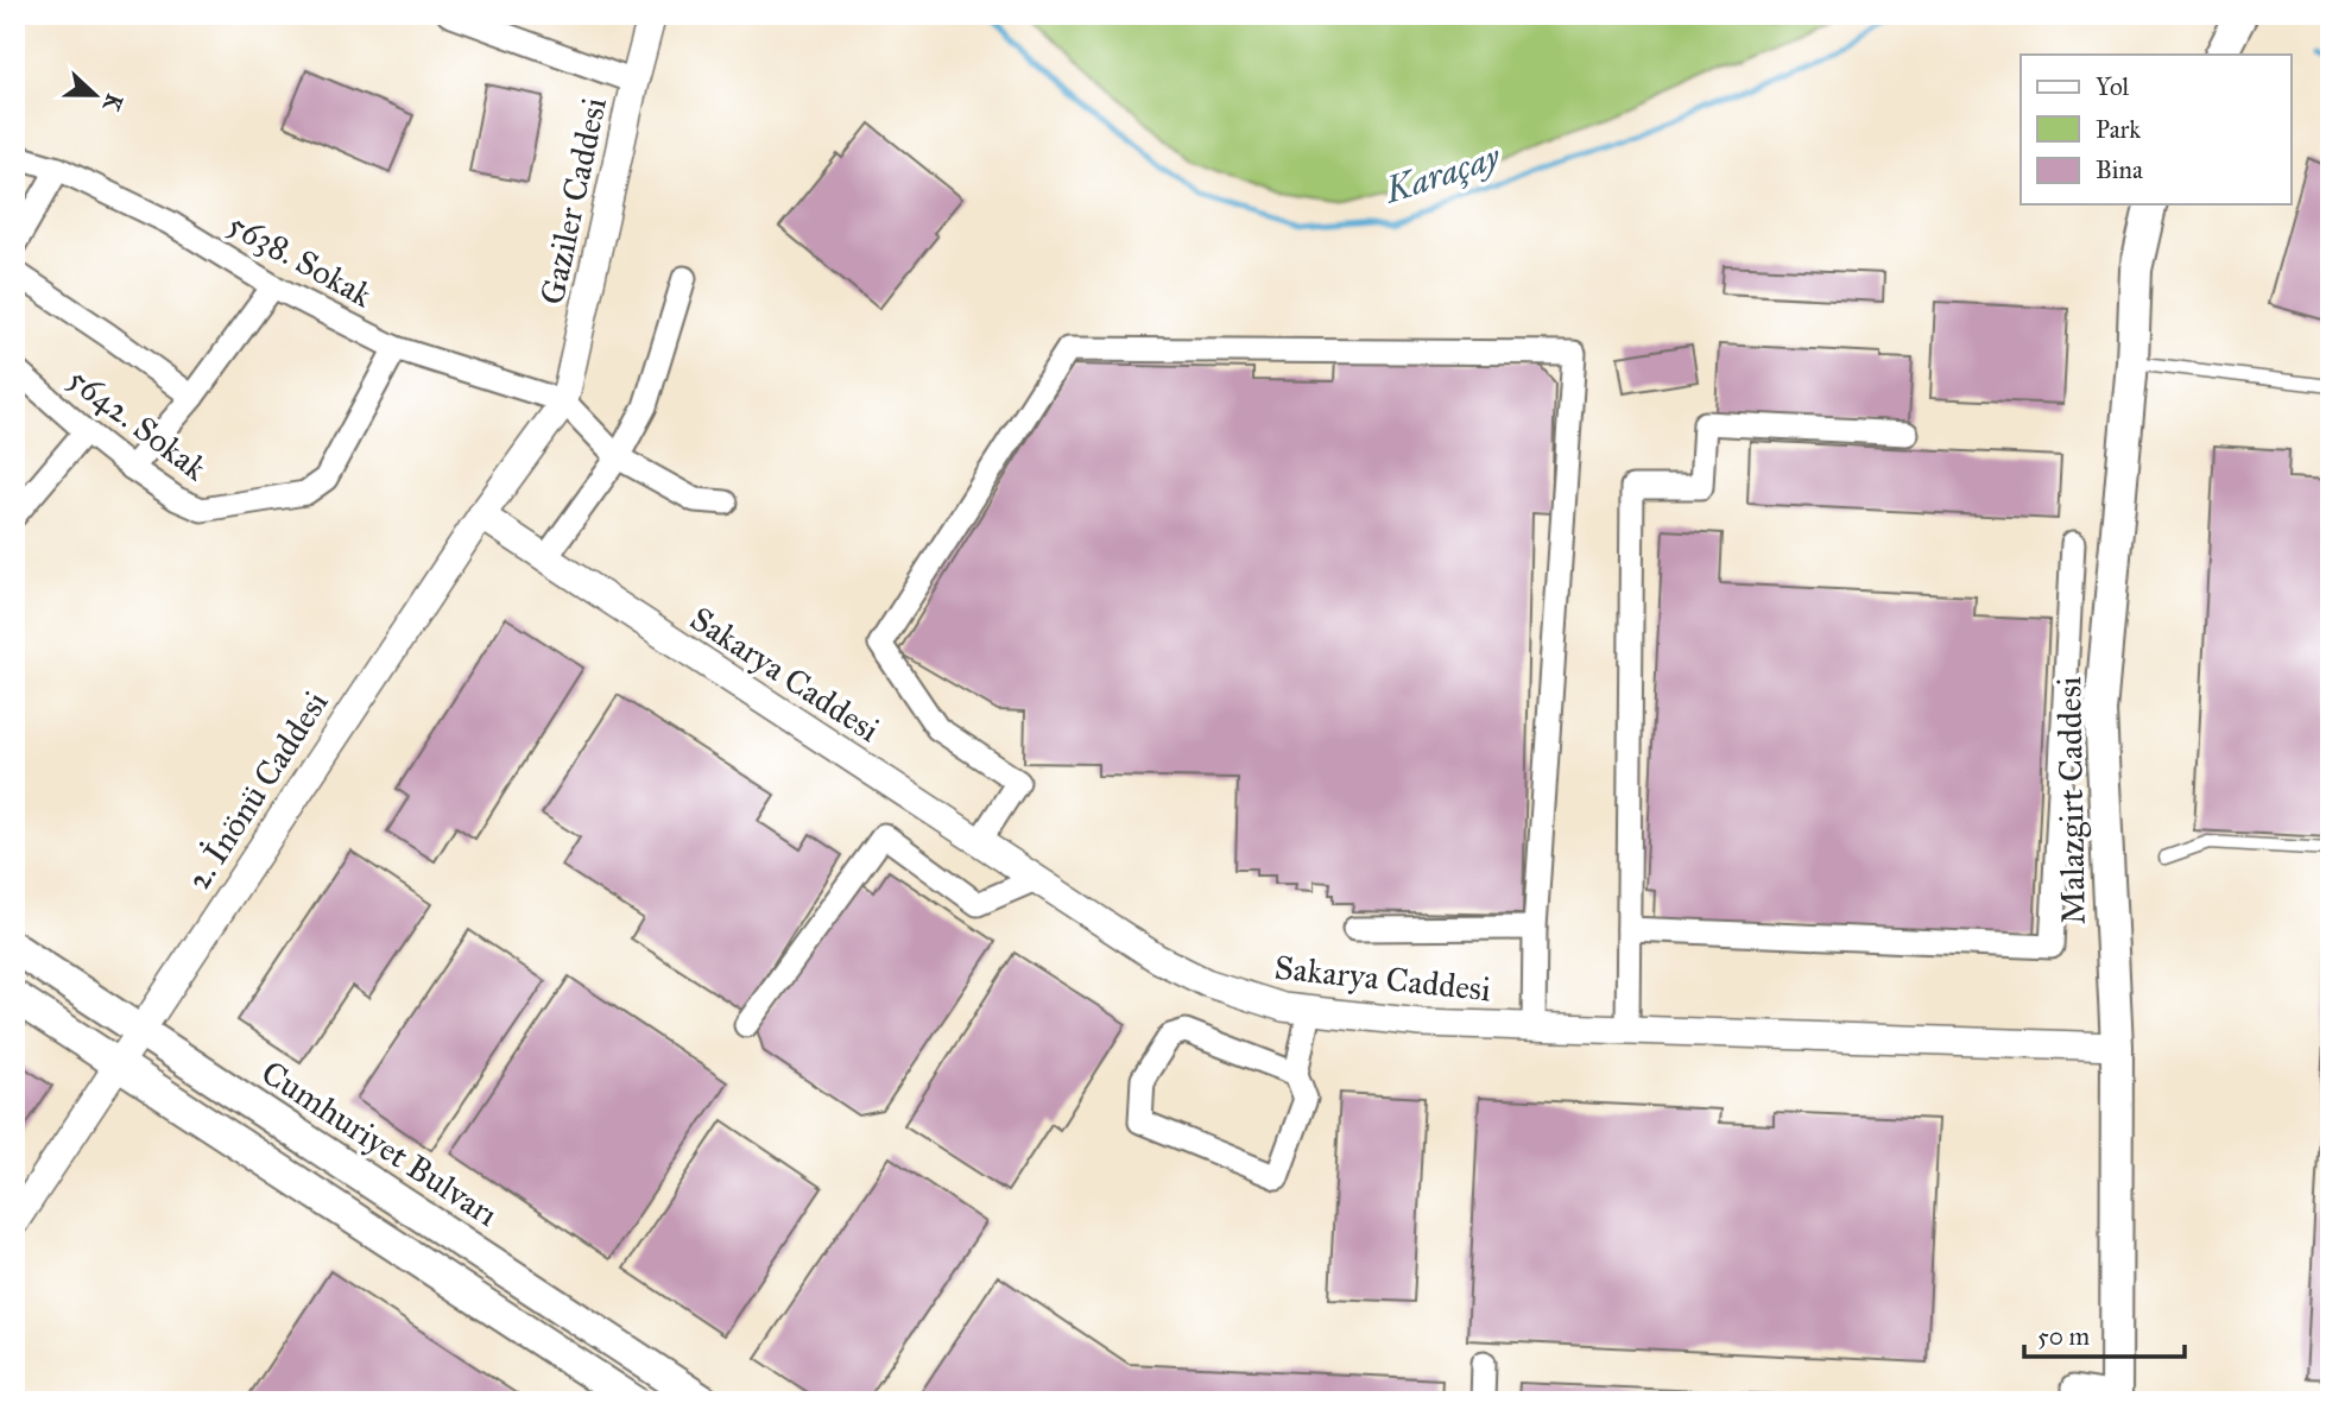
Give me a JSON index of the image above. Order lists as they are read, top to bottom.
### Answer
{
  "streets": {
    "main road": ["Malazgirt Caddesi", "Cumhuriyet Bulvarı"],
    "street": [
      "Gaziler Caddesi",
      "5638. Sokak",
      "5642. Sokak",
      "Sakarya Caddesi",
      "2. İnönü Caddesi"
    ]
  },
  "crossings": [
    ["Gaziler Caddesi", "5638. Sokak"],
    ["Gaziler Caddesi", "2. İnönü Caddesi"],
    ["5638. Sokak", "5642. Sokak"],
    ["5638. Sokak", "2. İnönü Caddesi"],
    ["Sakarya Caddesi", "2. İnönü Caddesi"],
    ["Sakarya Caddesi", "Malazgirt Caddesi"],
    ["2. İnönü Caddesi", "Cumhuriyet Bulvarı"]
  ],
  "water": ["Karaçay"],
  "legend": ["Yol", "Park", "Bina"],
  "scale_bar": "50 m",
  "north": "right"
}
